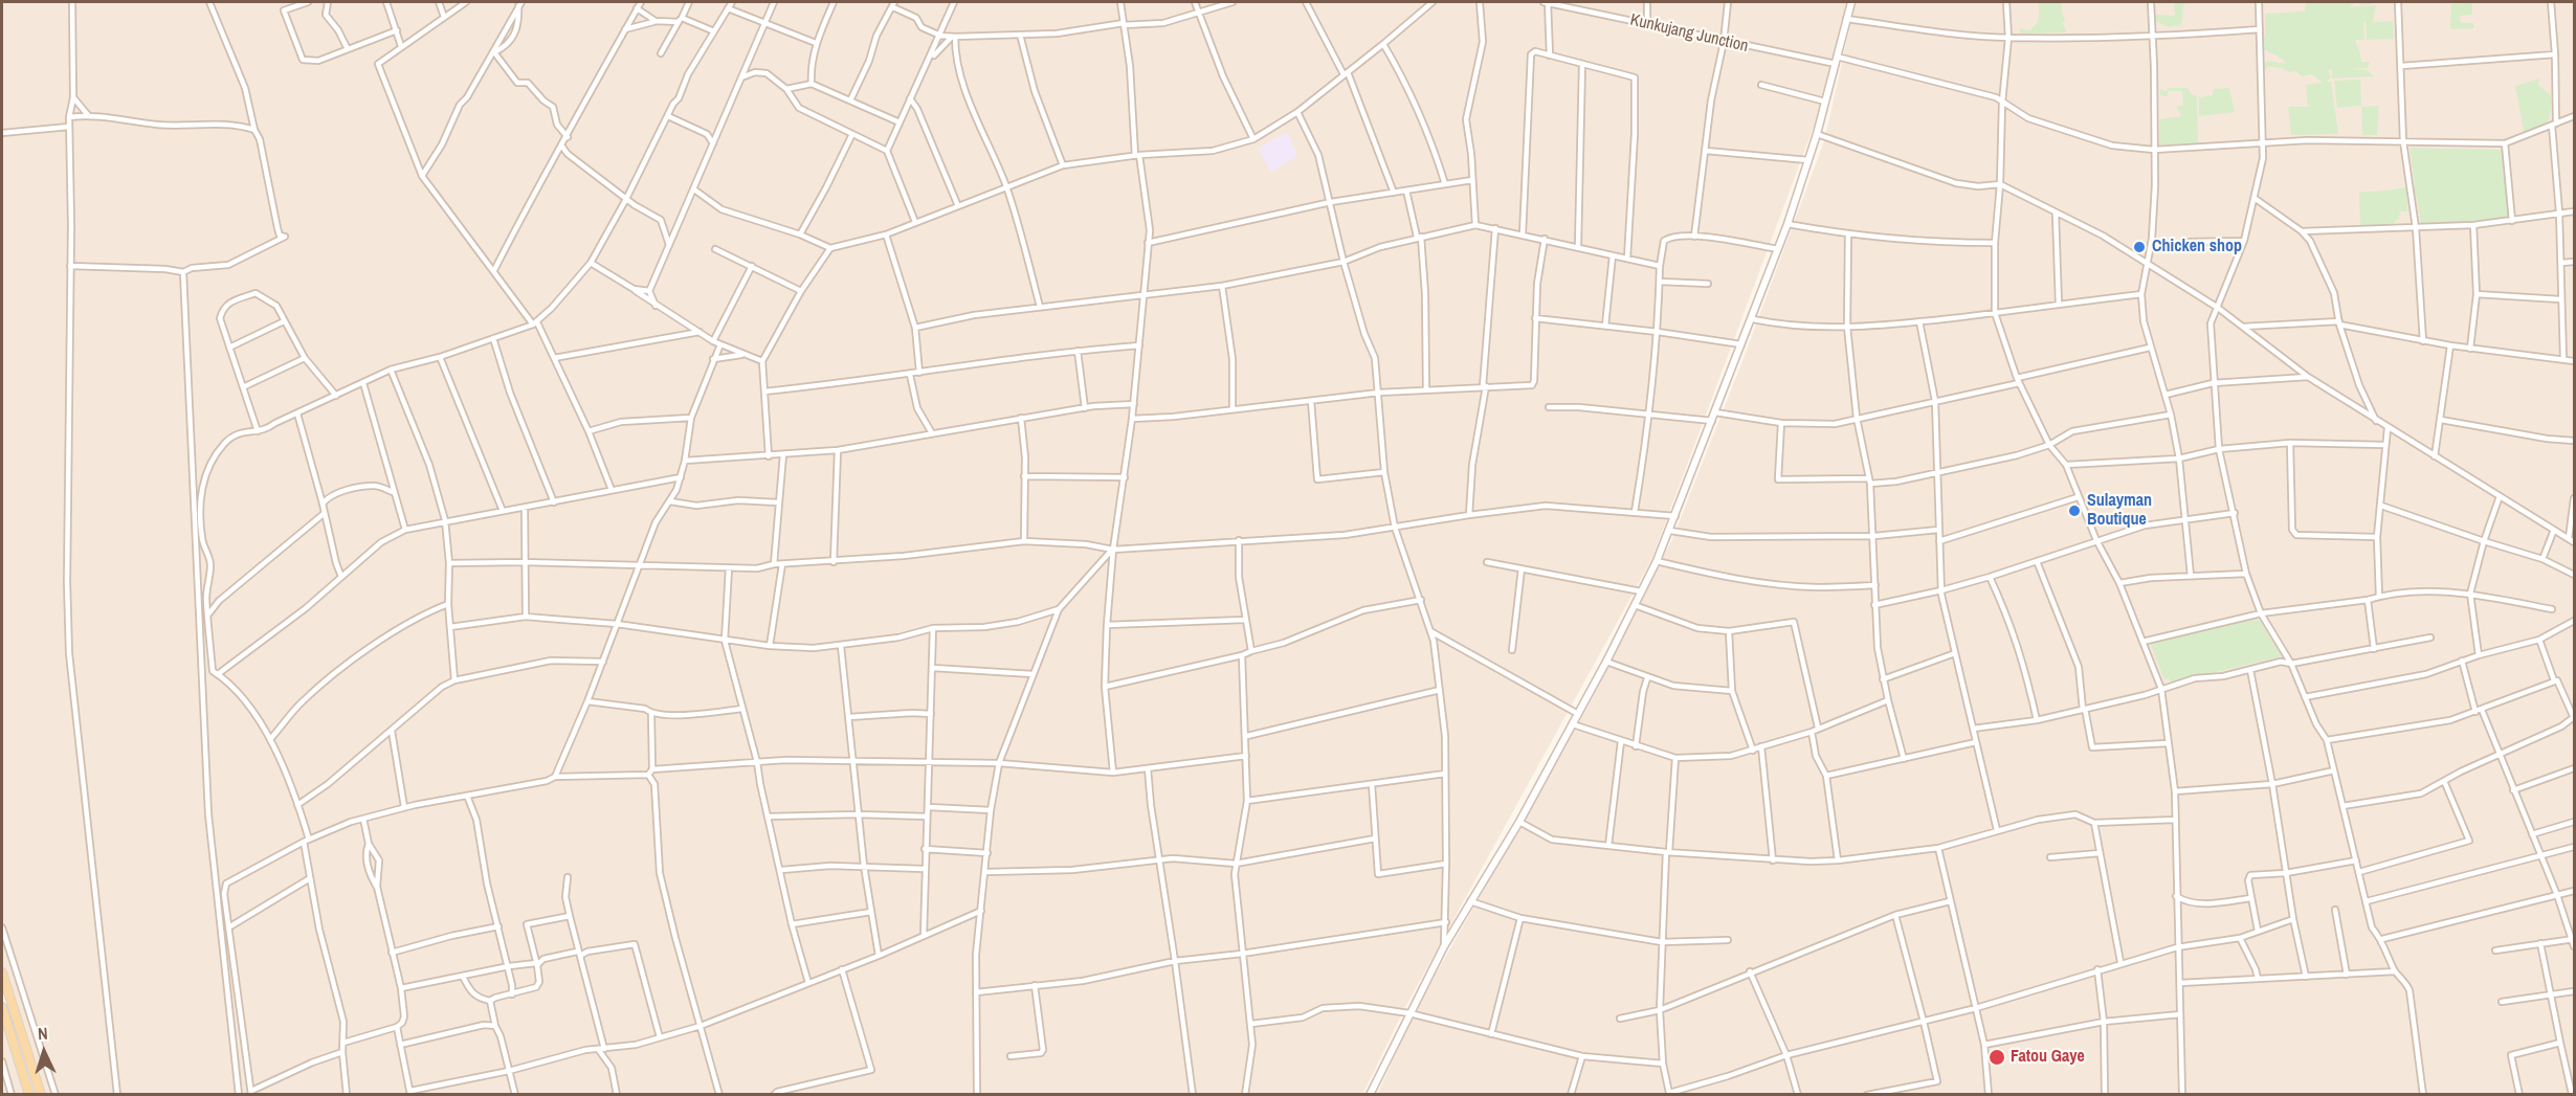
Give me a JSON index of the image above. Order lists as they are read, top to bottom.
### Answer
{
  "streets": {
    "street": ["Kunkujang Junction"]
  },
  "places": ["Chicken shop", "Sulayman Boutique", "Fatou Gaye"],
  "north": "top"
}
